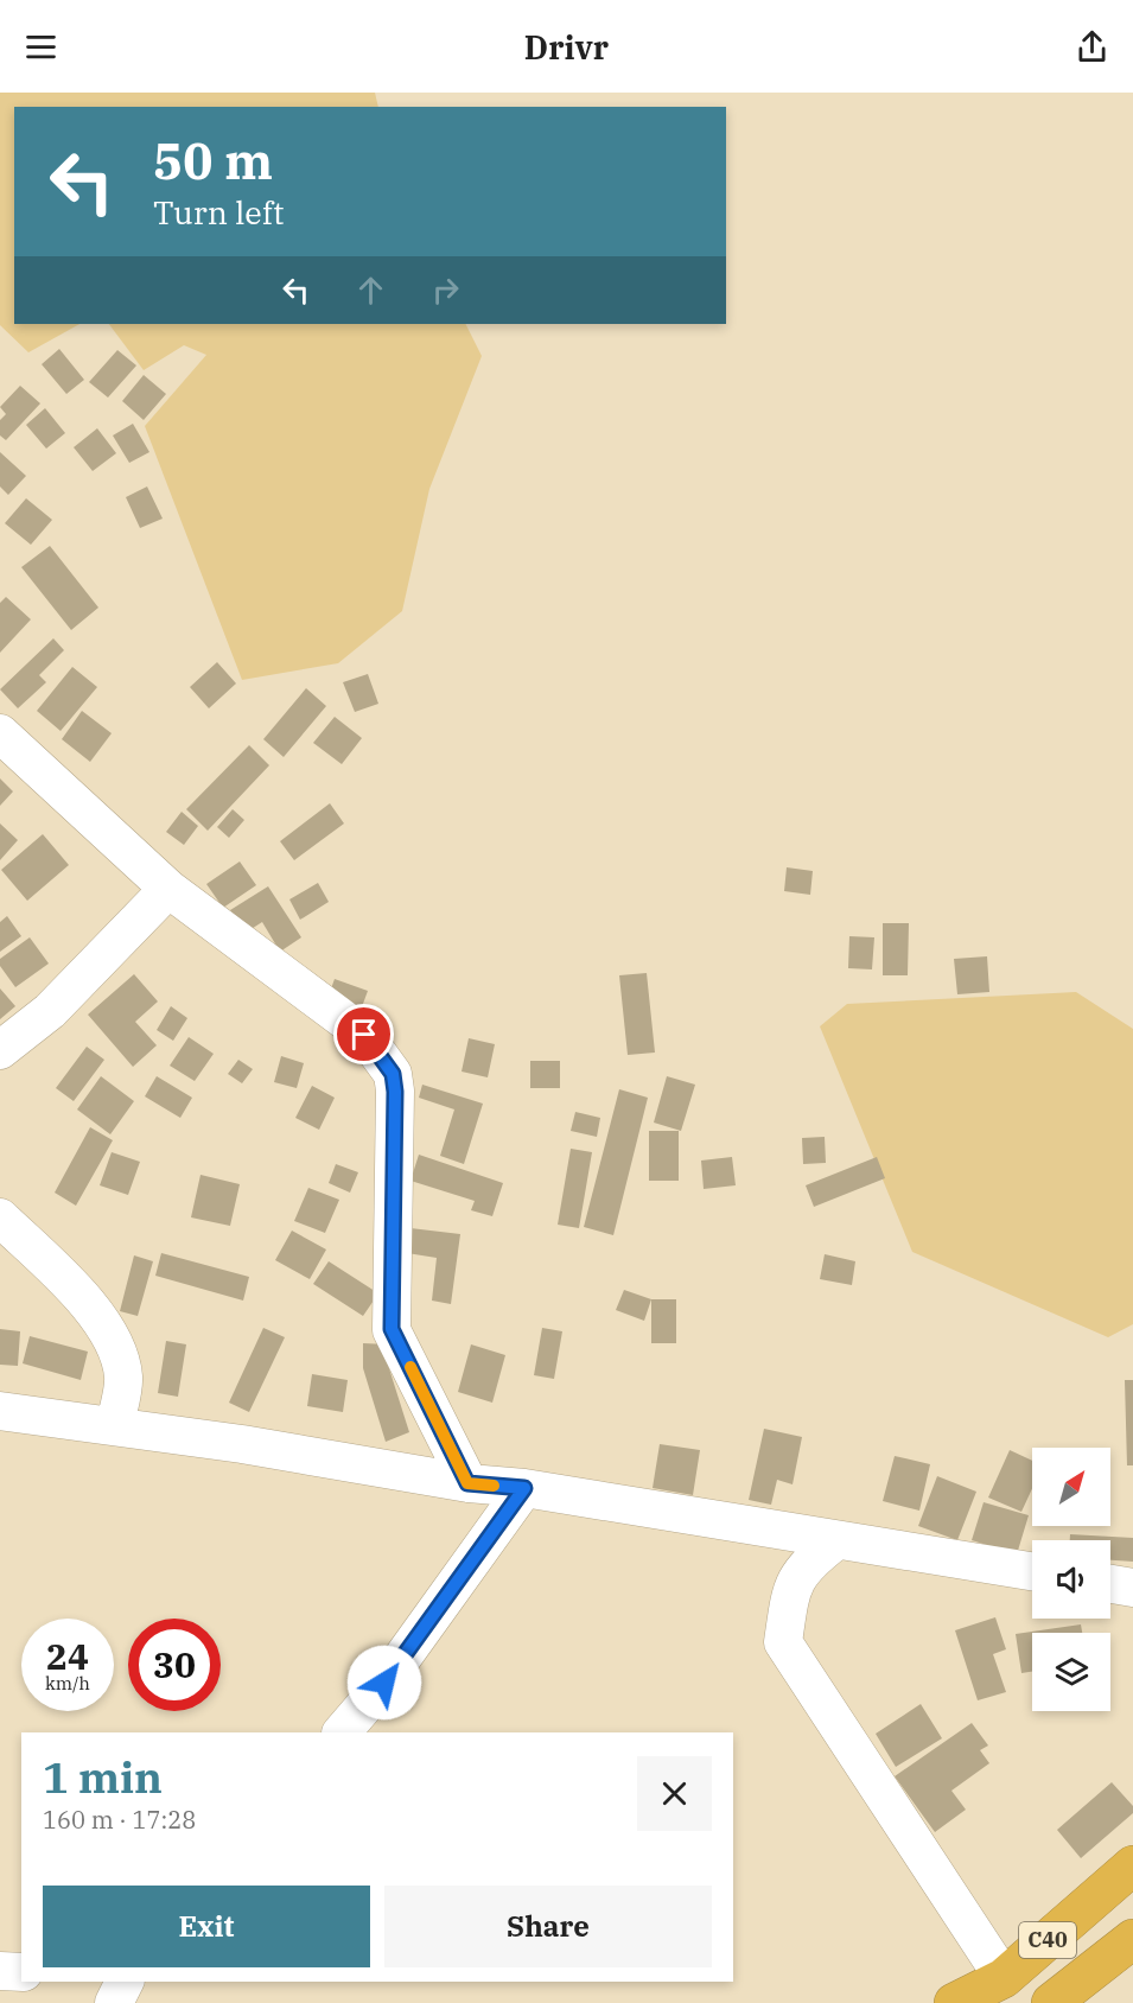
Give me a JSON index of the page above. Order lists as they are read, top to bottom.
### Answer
{
  "streets": {
    "highway": ["C40"]
  },
  "north": "top right",
  "page": {
    "header": "Drivr",
    "turn": ["50 m", "Turn left"],
    "speed": "24 km/h",
    "limit": "30",
    "heading": ["1 min", "160 m · 17:28"],
    "buttons": ["Exit", "Share"]
  }
}
